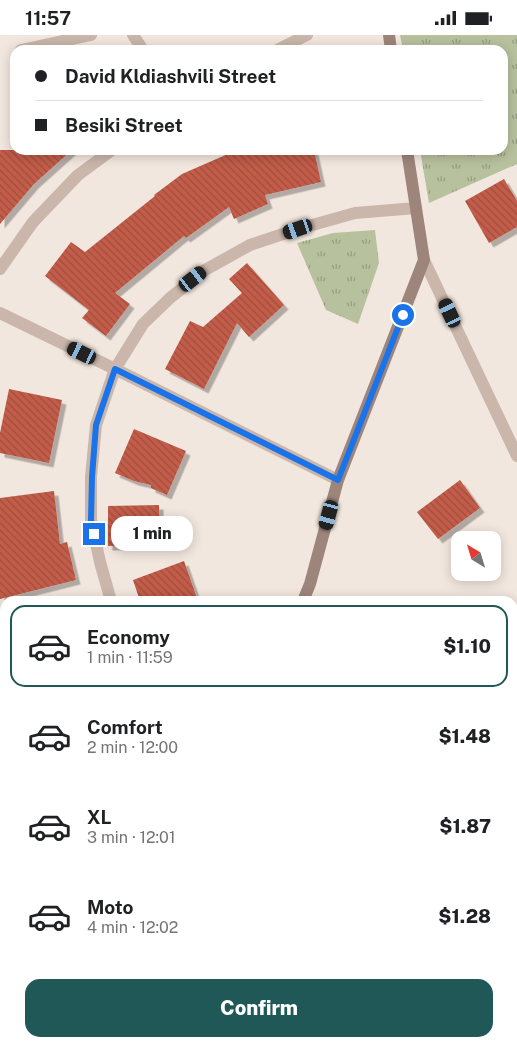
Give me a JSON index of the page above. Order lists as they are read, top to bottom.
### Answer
{
  "north": "top left",
  "page": {
    "status": "11:57",
    "banner": ["David Kldiashvili Street", "Besiki Street"],
    "bubble": "1 min",
    "list": [
      {
        "name": "Economy",
        "note": "1 min · 11:59",
        "value": "$1.10"
      },
      {
        "name": "Comfort",
        "note": "2 min · 12:00",
        "value": "$1.48"
      },
      {
        "name": "XL",
        "note": "3 min · 12:01",
        "value": "$1.87"
      },
      {
        "name": "Moto",
        "note": "4 min · 12:02",
        "value": "$1.28"
      }
    ],
    "buttons": "Confirm"
  }
}
